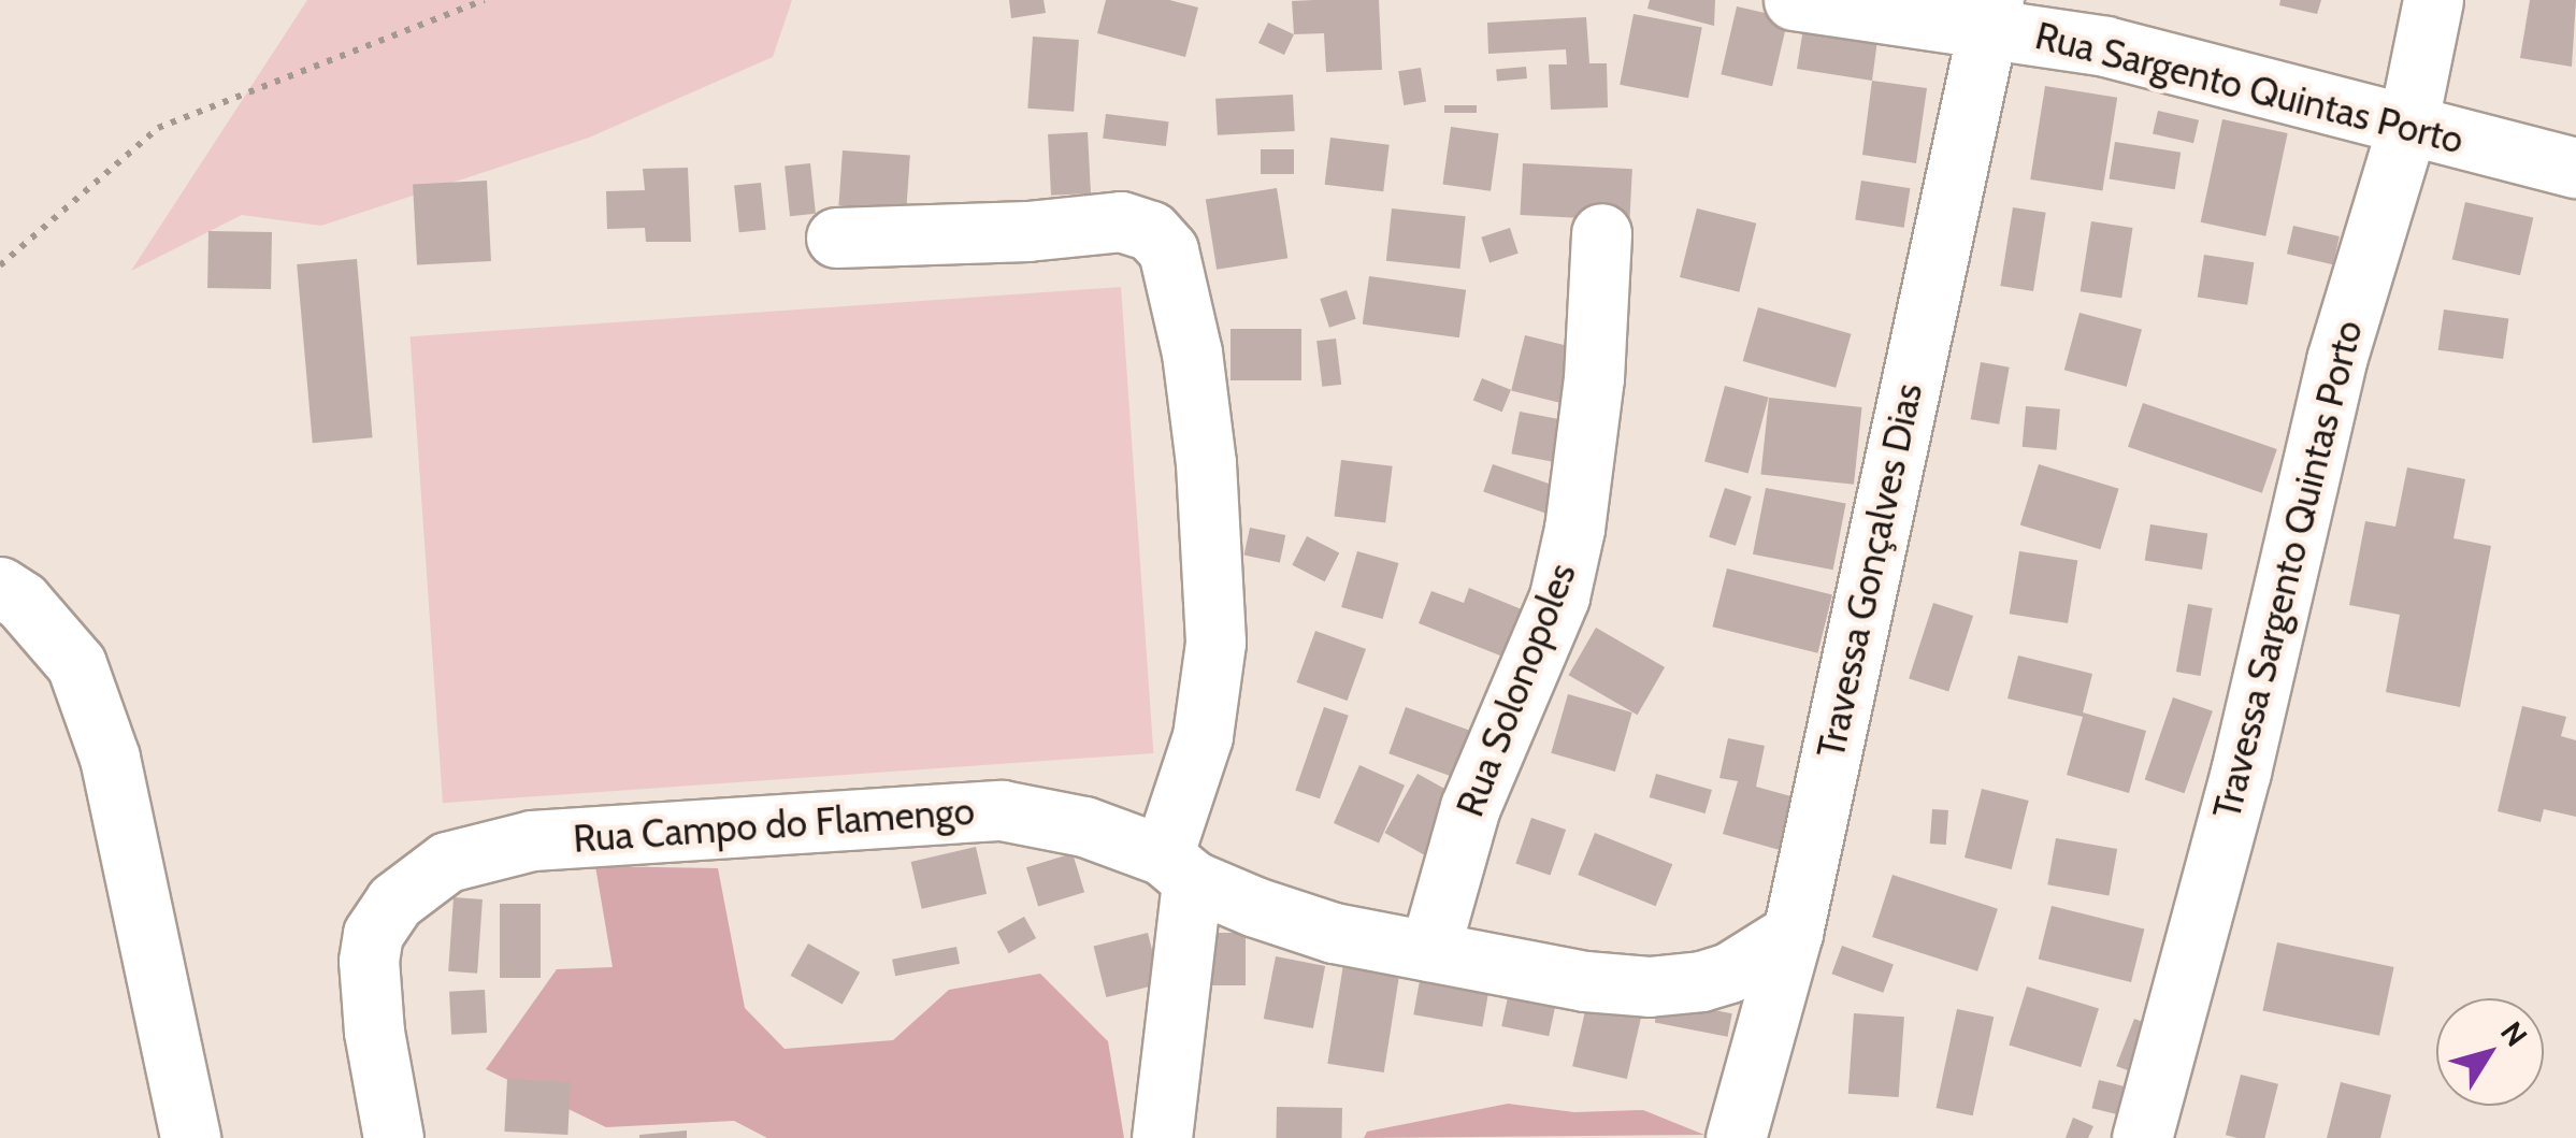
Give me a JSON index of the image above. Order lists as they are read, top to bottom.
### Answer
{
  "streets": {
    "street": [
      "Rua Sargento Quintas Porto",
      "Travessa Sargento Quintas Porto",
      "Travessa Gonçalves Dias",
      "Rua Solonopoles",
      "Rua Campo do Flamengo"
    ]
  },
  "crossings": [
    ["Rua Sargento Quintas Porto", "Travessa Sargento Quintas Porto"],
    ["Rua Sargento Quintas Porto", "Travessa Gonçalves Dias"],
    ["Travessa Gonçalves Dias", "Rua Campo do Flamengo"],
    ["Rua Solonopoles", "Rua Campo do Flamengo"]
  ],
  "north": "top right"
}
